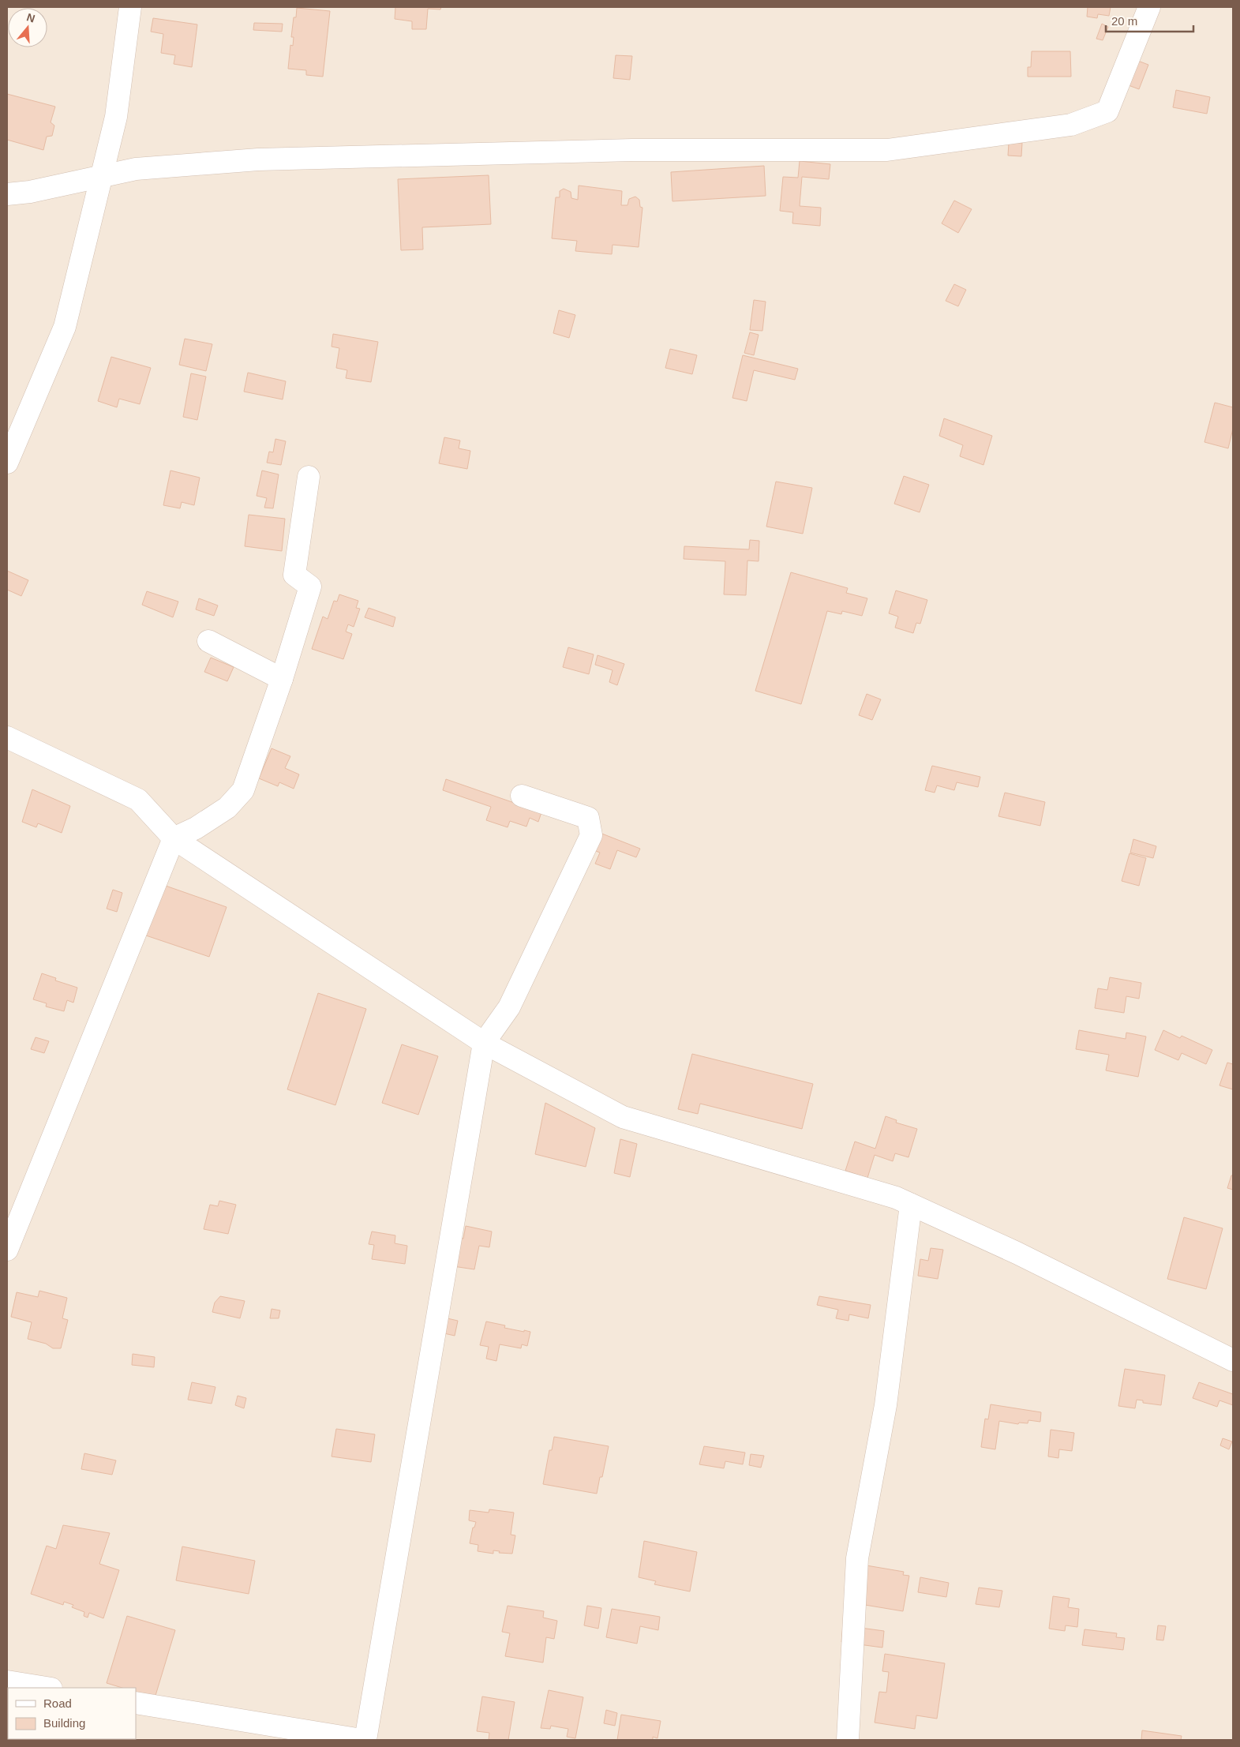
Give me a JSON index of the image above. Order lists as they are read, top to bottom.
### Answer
{
  "legend": ["Road", "Building"],
  "scale_bar": "20 m",
  "north": "top"
}
